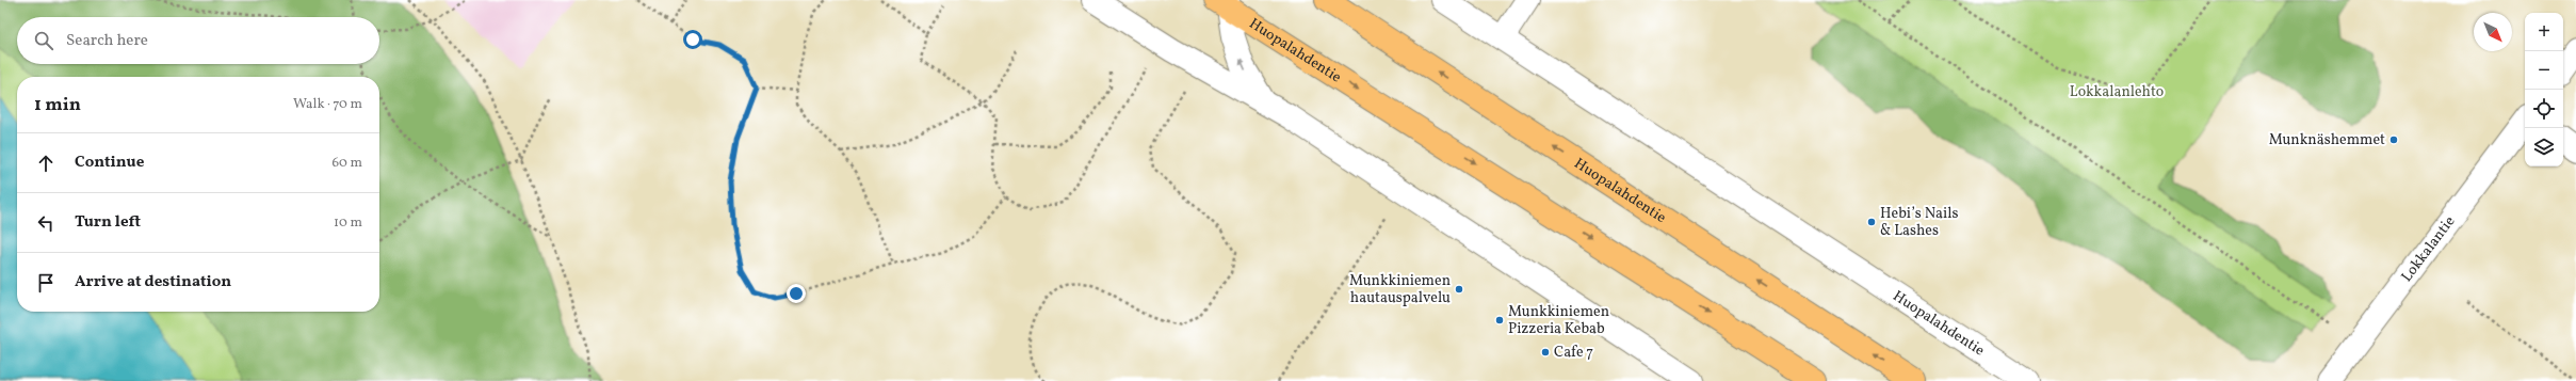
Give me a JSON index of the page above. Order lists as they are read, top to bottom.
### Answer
{
  "streets": {
    "main road": ["Huopalahdentie"],
    "street": ["Lokkalantie"]
  },
  "parks": ["Lokkalanlehto"],
  "places": [
    "Munknäshemmet",
    "Hebi’s Nails & Lashes",
    "Munkkiniemen hautauspalvelu",
    "Munkkiniemen Pizzeria Kebab",
    "Cafe 7"
  ],
  "north": "bottom right",
  "page": {
    "map_buttons": ["+", "−"],
    "search": "Search here",
    "heading": ["1 min", "Walk · 70 m"],
    "list": [
      ["Continue", "60 m"],
      ["Turn left", "10 m"],
      "Arrive at destination"
    ]
  }
}
